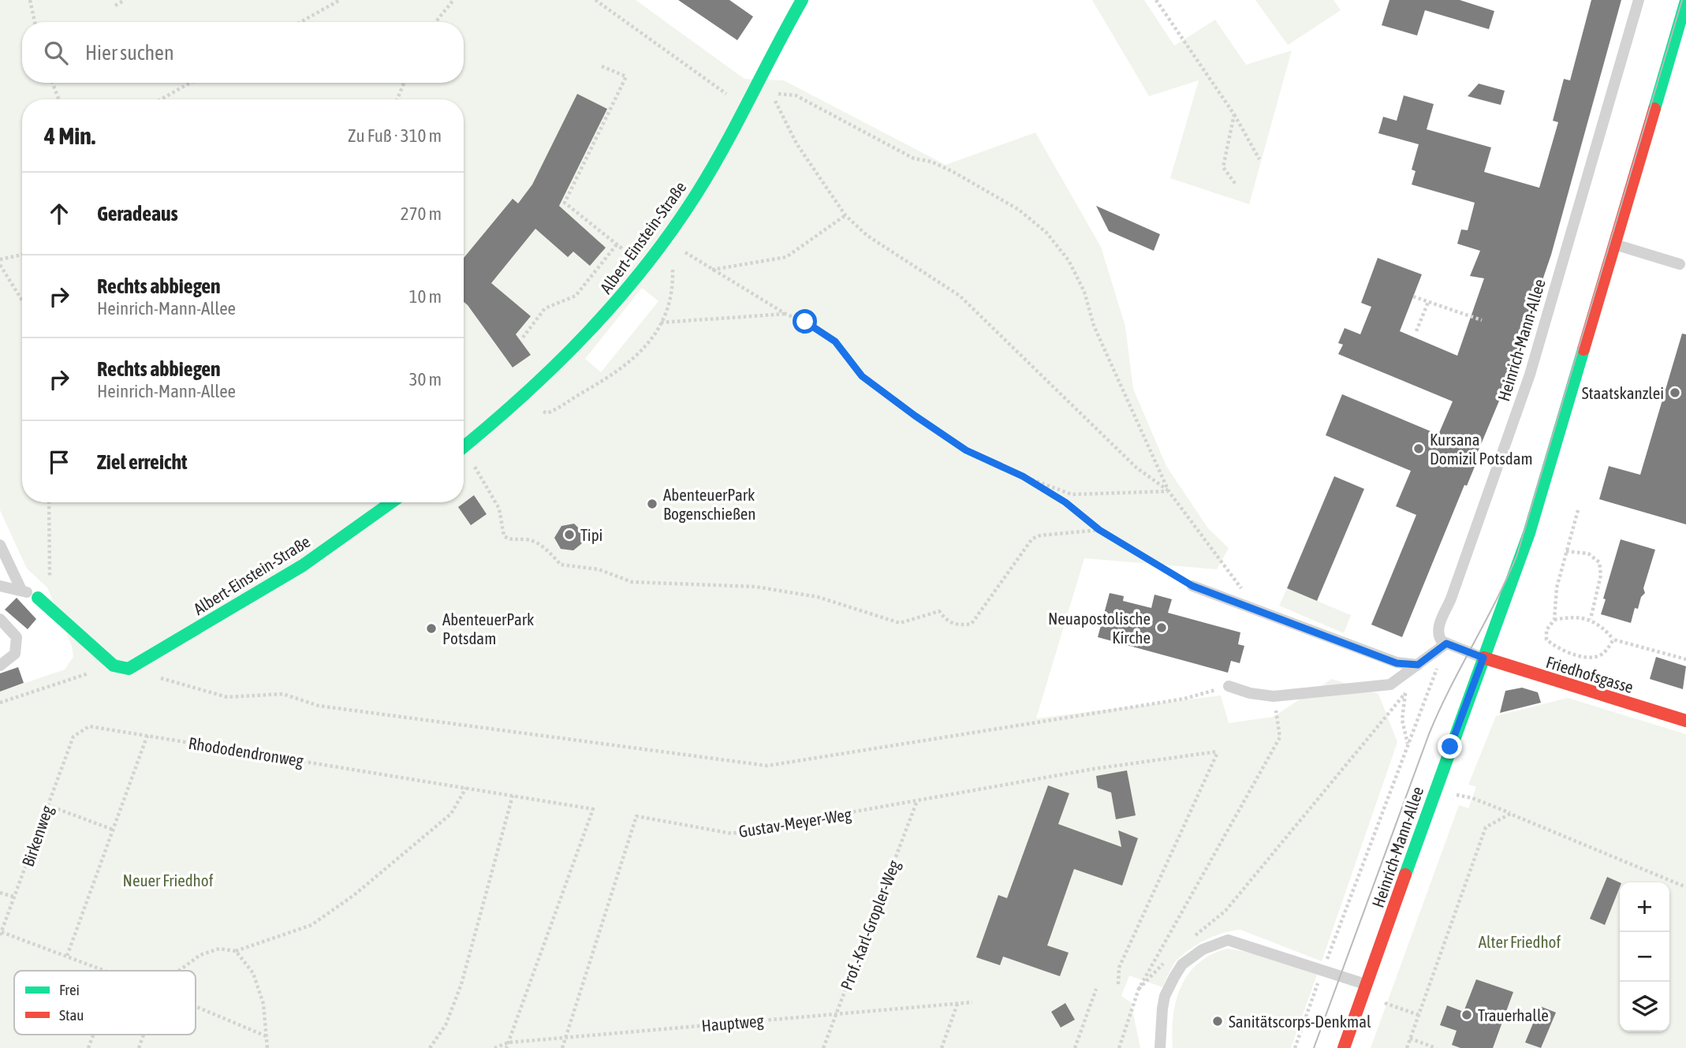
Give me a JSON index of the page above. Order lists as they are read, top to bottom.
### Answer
{
  "streets": {
    "street": ["Albert-Einstein-Straße", "Heinrich-Mann-Allee", "Friedhofsgasse"],
    "path": [
      "Rhododendronweg",
      "Gustav-Meyer-Weg",
      "Birkenweg",
      "Prof.-Karl-Gropler-Weg",
      "Hauptweg"
    ]
  },
  "crossings": [
    ["Heinrich-Mann-Allee", "Friedhofsgasse"],
    ["Rhododendronweg", "Birkenweg"],
    ["Rhododendronweg", "Hauptweg"],
    ["Gustav-Meyer-Weg", "Prof.-Karl-Gropler-Weg"],
    ["Gustav-Meyer-Weg", "Hauptweg"],
    ["Prof.-Karl-Gropler-Weg", "Hauptweg"]
  ],
  "parks": ["Neuer Friedhof", "Alter Friedhof"],
  "places": [
    "Staatskanzlei",
    "Kursana Domizil Potsdam",
    "AbenteuerPark Bogenschießen",
    "Tipi",
    "Neuapostolische Kirche",
    "AbenteuerPark Potsdam",
    "Trauerhalle",
    "Sanitätscorps-Denkmal"
  ],
  "legend": ["Frei", "Stau"],
  "page": {
    "search": "Hier suchen",
    "heading": ["4 Min.", "Zu Fuß · 310 m"],
    "list": [
      ["Geradeaus", "270 m"],
      ["Rechts abbiegen", "Heinrich-Mann-Allee", "10 m"],
      ["Rechts abbiegen", "Heinrich-Mann-Allee", "30 m"],
      "Ziel erreicht"
    ],
    "map_buttons": ["+", "−"]
  }
}
